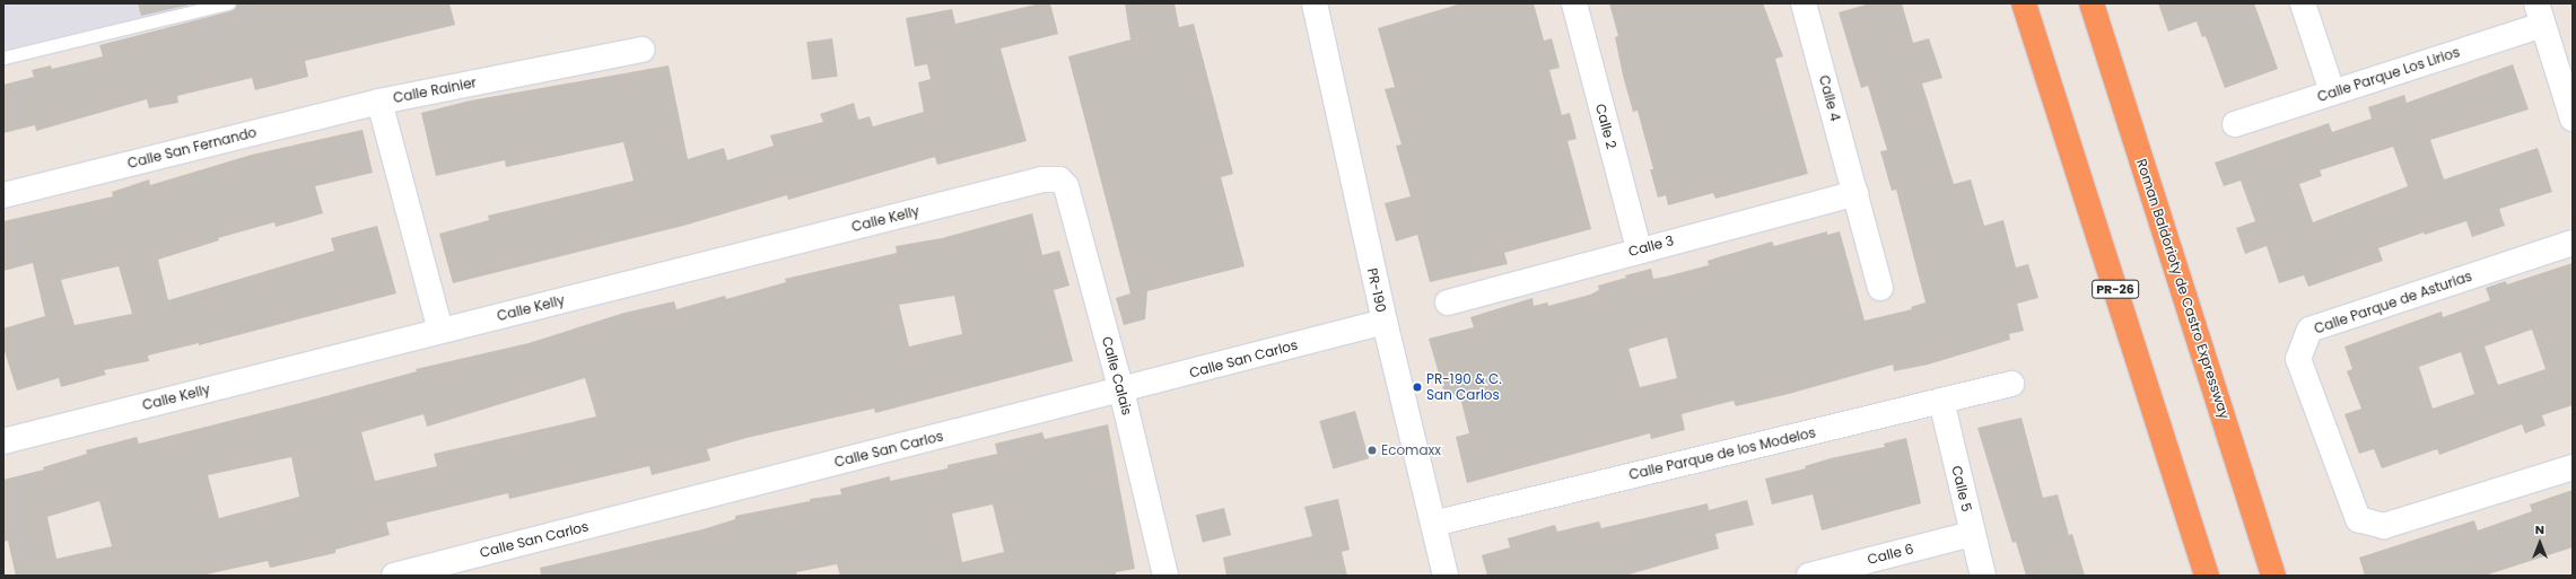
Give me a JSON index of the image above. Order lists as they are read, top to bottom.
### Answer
{
  "streets": {
    "highway": ["PR-26", "Roman Baldorioty de Castro Expressway"],
    "street": [
      "Calle Parque Los Lirios",
      "Calle Rainier",
      "Calle 4",
      "Calle 2",
      "Calle San Fernando",
      "Calle Kelly",
      "Calle 3",
      "PR-190",
      "Calle Parque de Asturias",
      "Calle San Carlos",
      "Calle Calais",
      "Calle Parque de los Modelos",
      "Calle 5",
      "Calle 6"
    ]
  },
  "crossings": [
    ["Calle Rainier", "Calle San Fernando"],
    ["Calle Rainier", "Calle Kelly"],
    ["Calle 4", "Calle 3"],
    ["Calle 2", "Calle 3"],
    ["Calle Kelly", "Calle Calais"],
    ["PR-190", "Calle San Carlos"],
    ["PR-190", "Calle Parque de los Modelos"],
    ["Calle San Carlos", "Calle Calais"],
    ["Calle Parque de los Modelos", "Calle 5"],
    ["Calle 5", "Calle 6"]
  ],
  "places": ["PR-190 & C. San Carlos", "Ecomaxx"],
  "north": "top"
}
